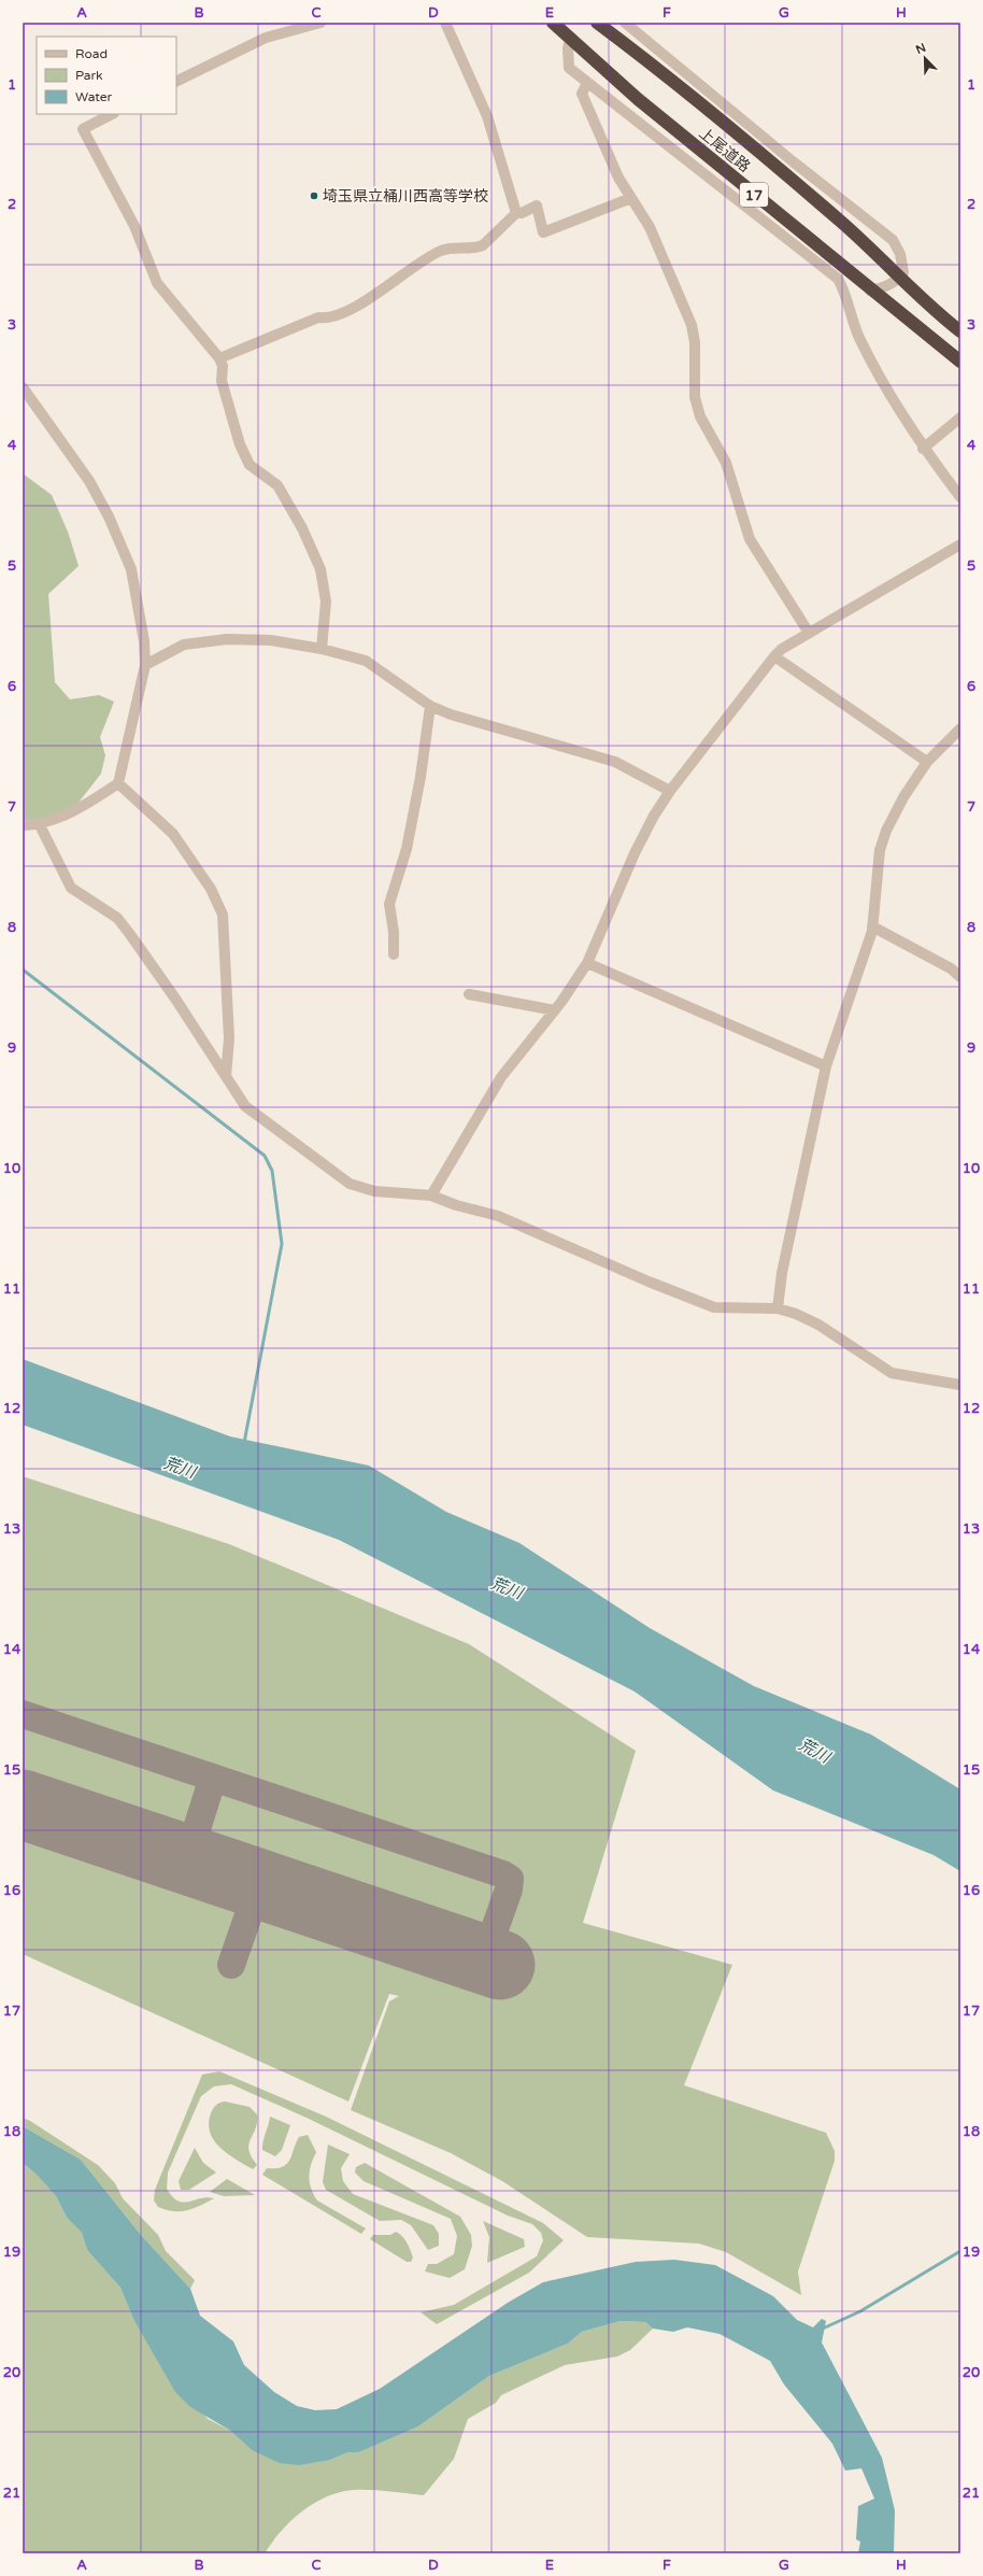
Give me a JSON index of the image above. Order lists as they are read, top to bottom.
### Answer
{
  "streets": {
    "highway": ["上尾道路", "17"]
  },
  "water": ["荒川"],
  "places": ["埼玉県立桶川西高等学校"],
  "legend": ["Road", "Park", "Water"],
  "north": "top left",
  "grid": {
    "columns": [
      "A",
      "B",
      "C",
      "D",
      "E",
      "F",
      "G",
      "H"
    ],
    "rows": [
      "1",
      "2",
      "3",
      "4",
      "5",
      "6",
      "7",
      "8",
      "9",
      "10",
      "11",
      "12",
      "13",
      "14",
      "15",
      "16",
      "17",
      "18",
      "19",
      "20",
      "21"
    ]
  }
}
